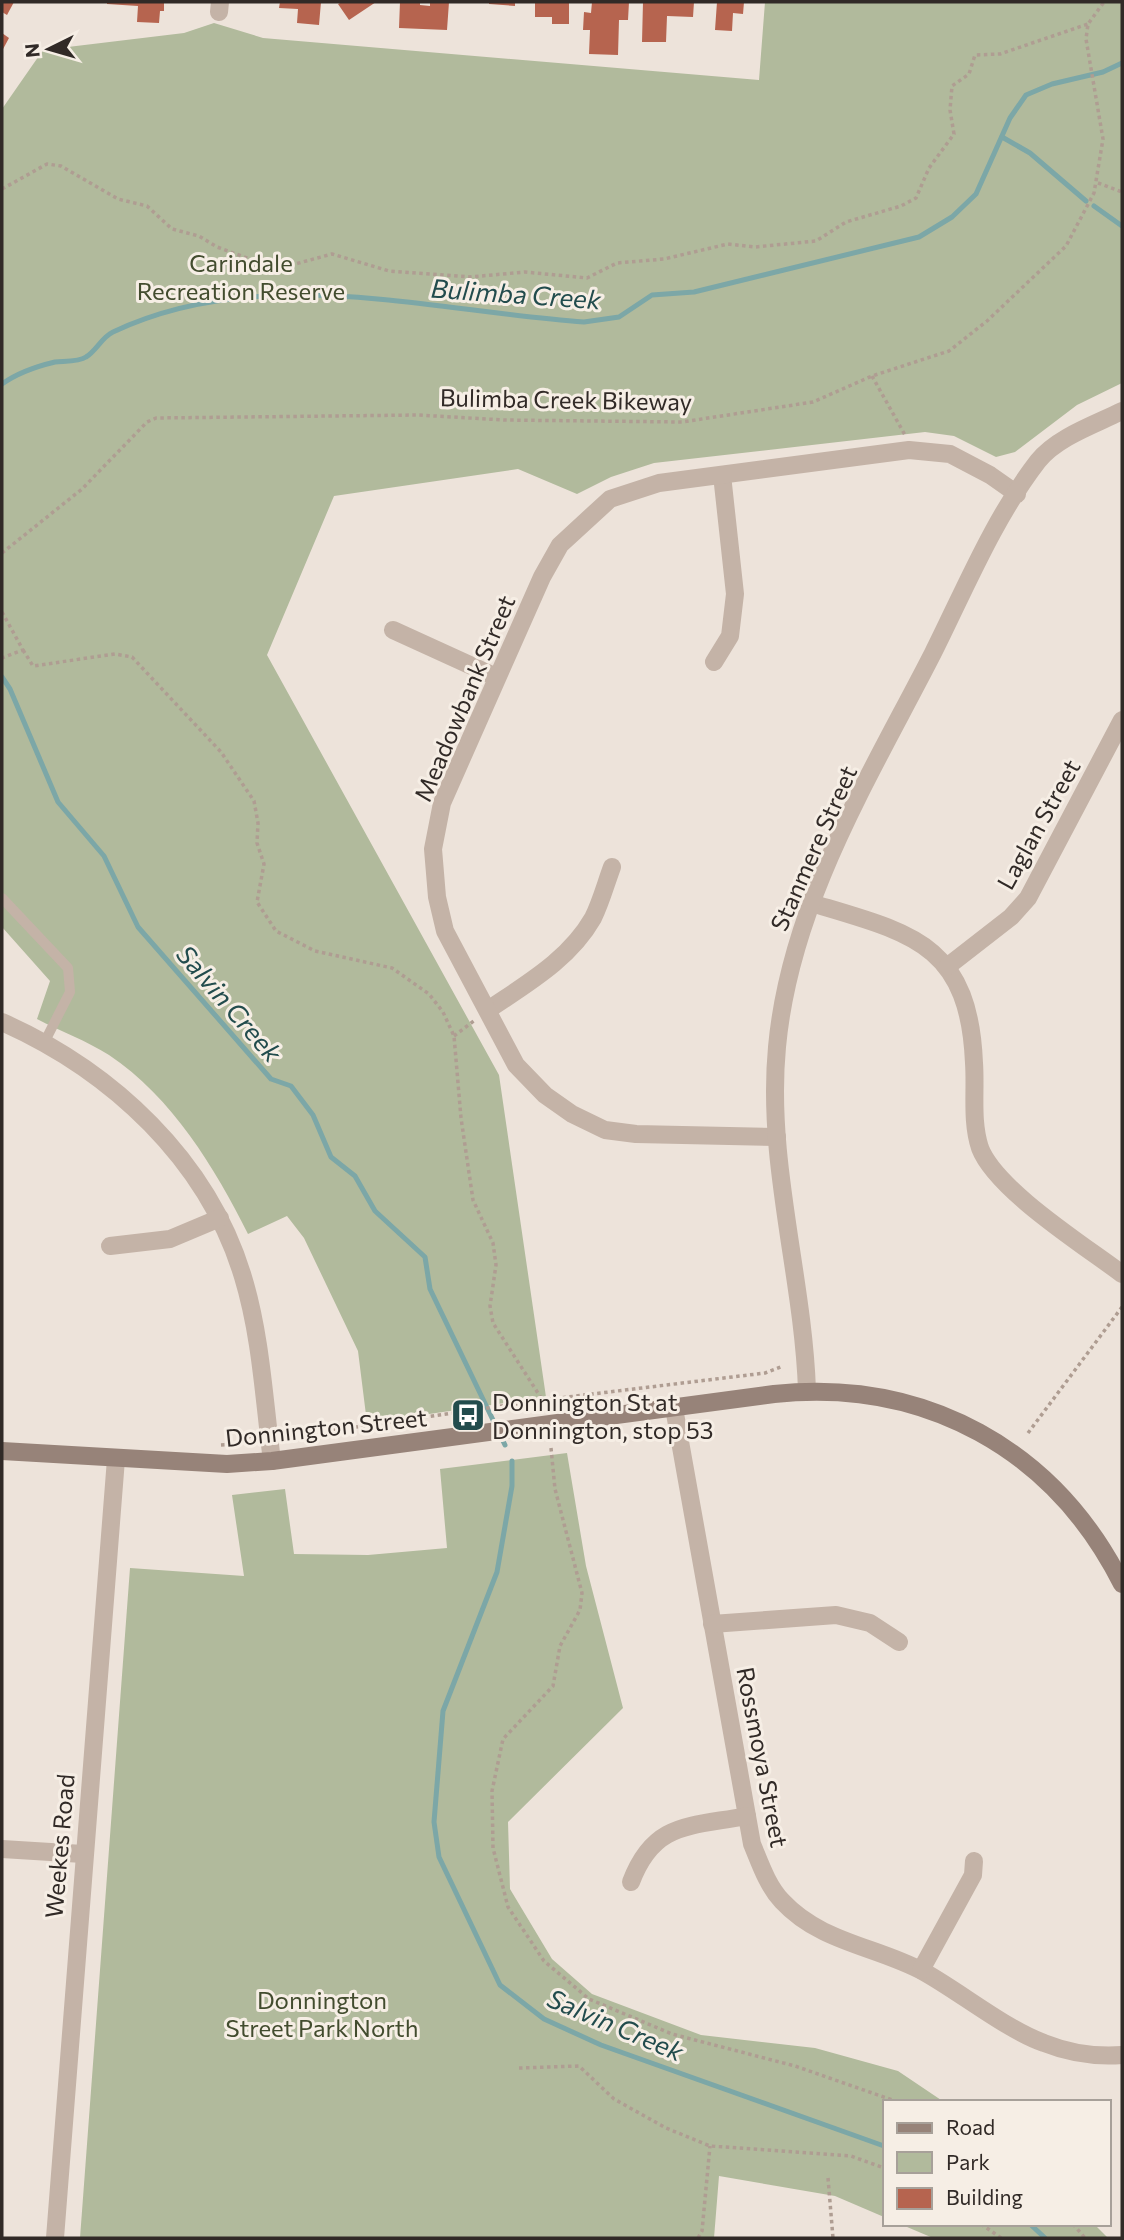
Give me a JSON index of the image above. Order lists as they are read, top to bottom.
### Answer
{
  "streets": {
    "street": [
      "Meadowbank Street",
      "Laglan Street",
      "Stanmere Street",
      "Donnington Street",
      "Rossmoya Street",
      "Weekes Road"
    ],
    "path": ["Bulimba Creek Bikeway"]
  },
  "crossings": [
    ["Meadowbank Street", "Stanmere Street"],
    ["Stanmere Street", "Donnington Street"],
    ["Donnington Street", "Rossmoya Street"],
    ["Donnington Street", "Weekes Road"]
  ],
  "water": ["Bulimba Creek", "Salvin Creek"],
  "parks": ["Carindale Recreation Reserve", "Donnington Street Park North"],
  "places": {
    "bus stop": ["Donnington St at Donnington, stop 53"]
  },
  "legend": ["Road", "Park", "Building"],
  "north": "left"
}
